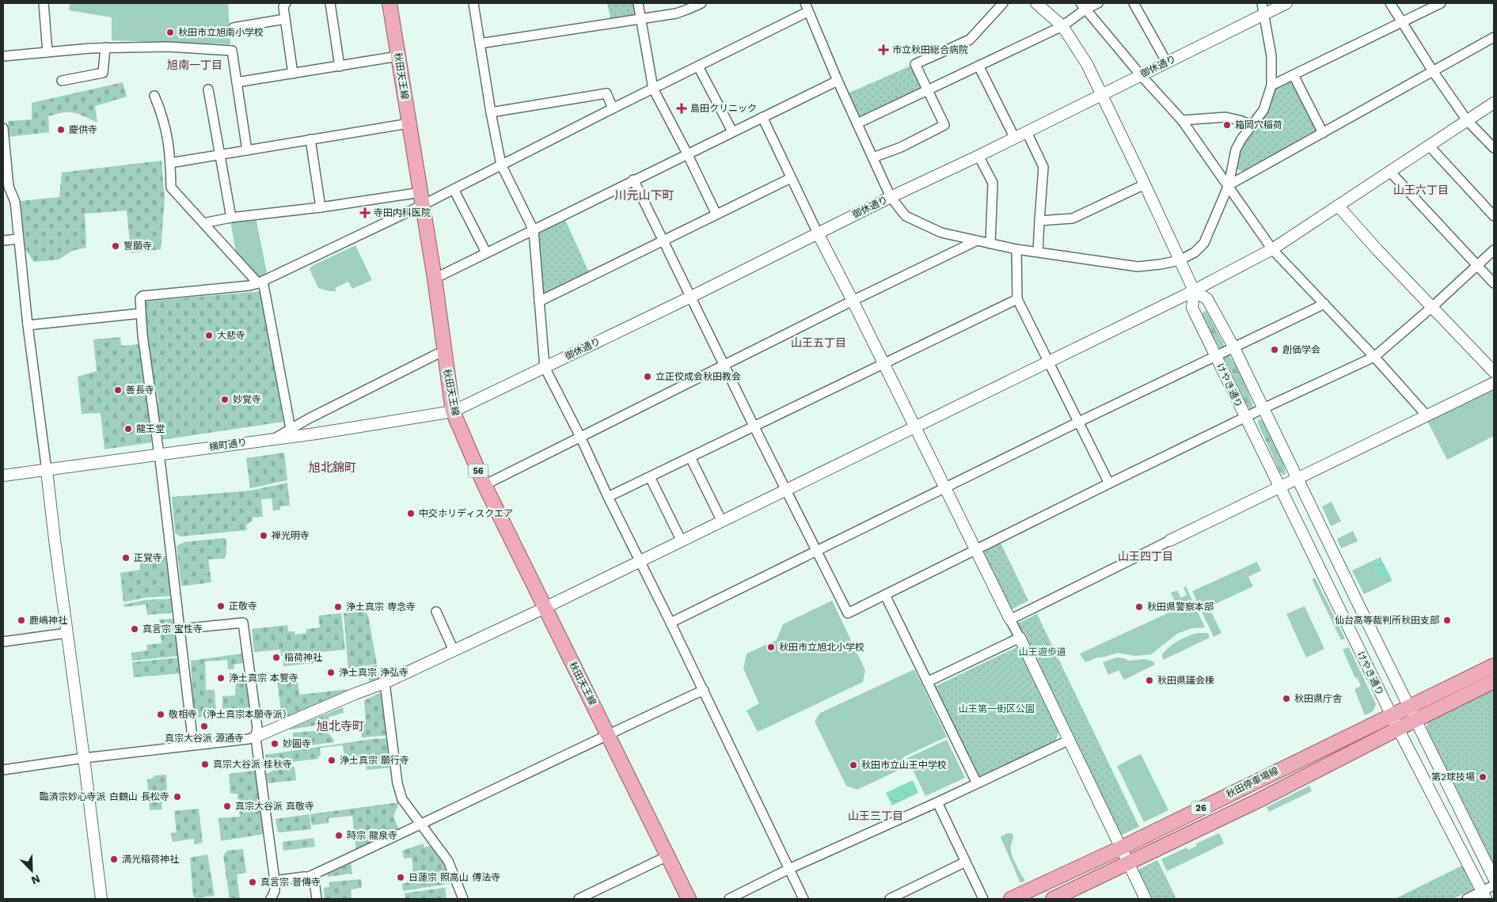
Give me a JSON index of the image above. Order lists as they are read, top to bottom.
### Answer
{
  "streets": {
    "main road": [
      "秋田天王線",
      "56",
      "秋田停車場線",
      "26"
    ],
    "street": ["御休通り", "けやき通り", "横町通り"]
  },
  "crossings": [
    ["御休通り", "秋田天王線"],
    ["御休通り", "横町通り"],
    ["秋田天王線", "横町通り"],
    ["けやき通り", "秋田停車場線"]
  ],
  "districts": [
    "旭南一丁目",
    "山王六丁目",
    "川元山下町",
    "山王五丁目",
    "旭北錦町",
    "山王四丁目",
    "旭北寺町",
    "山王三丁目"
  ],
  "parks": ["山王遊歩道", "山王第一街区公園"],
  "places": {
    "other": [
      "秋田市立旭南小学校",
      "箱岡穴稲荷",
      "慶供寺",
      "誓願寺",
      "大悲寺",
      "創価学会",
      "立正佼成会秋田教会",
      "善長寺",
      "妙覚寺",
      "龍王堂",
      "中交ホリディスクエア",
      "禅光明寺",
      "正覚寺",
      "正敬寺",
      "浄土真宗 専念寺",
      "秋田県警察本部",
      "鹿嶋神社",
      "仙台高等裁判所秋田支部",
      "真言宗 宝性寺",
      "秋田市立旭北小学校",
      "稲荷神社",
      "浄土真宗 浄弘寺",
      "浄土真宗 本誓寺",
      "秋田県議会棟",
      "秋田県庁舎",
      "敬相寺（浄土真宗本願寺派）",
      "真宗大谷派 源通寺",
      "妙圓寺",
      "浄土真宗 願行寺",
      "真宗大谷派 桂秋寺",
      "秋田市立山王中学校",
      "第2球技場",
      "臨済宗妙心寺派 白鶴山 長松寺",
      "真宗大谷派 真敬寺",
      "時宗 龍泉寺",
      "満光稲荷神社",
      "日蓮宗 照高山 傅法寺",
      "真言宗 普傳寺"
    ],
    "health": ["市立秋田総合病院", "島田クリニック", "寺田内科医院"]
  },
  "north": "bottom right"
}
